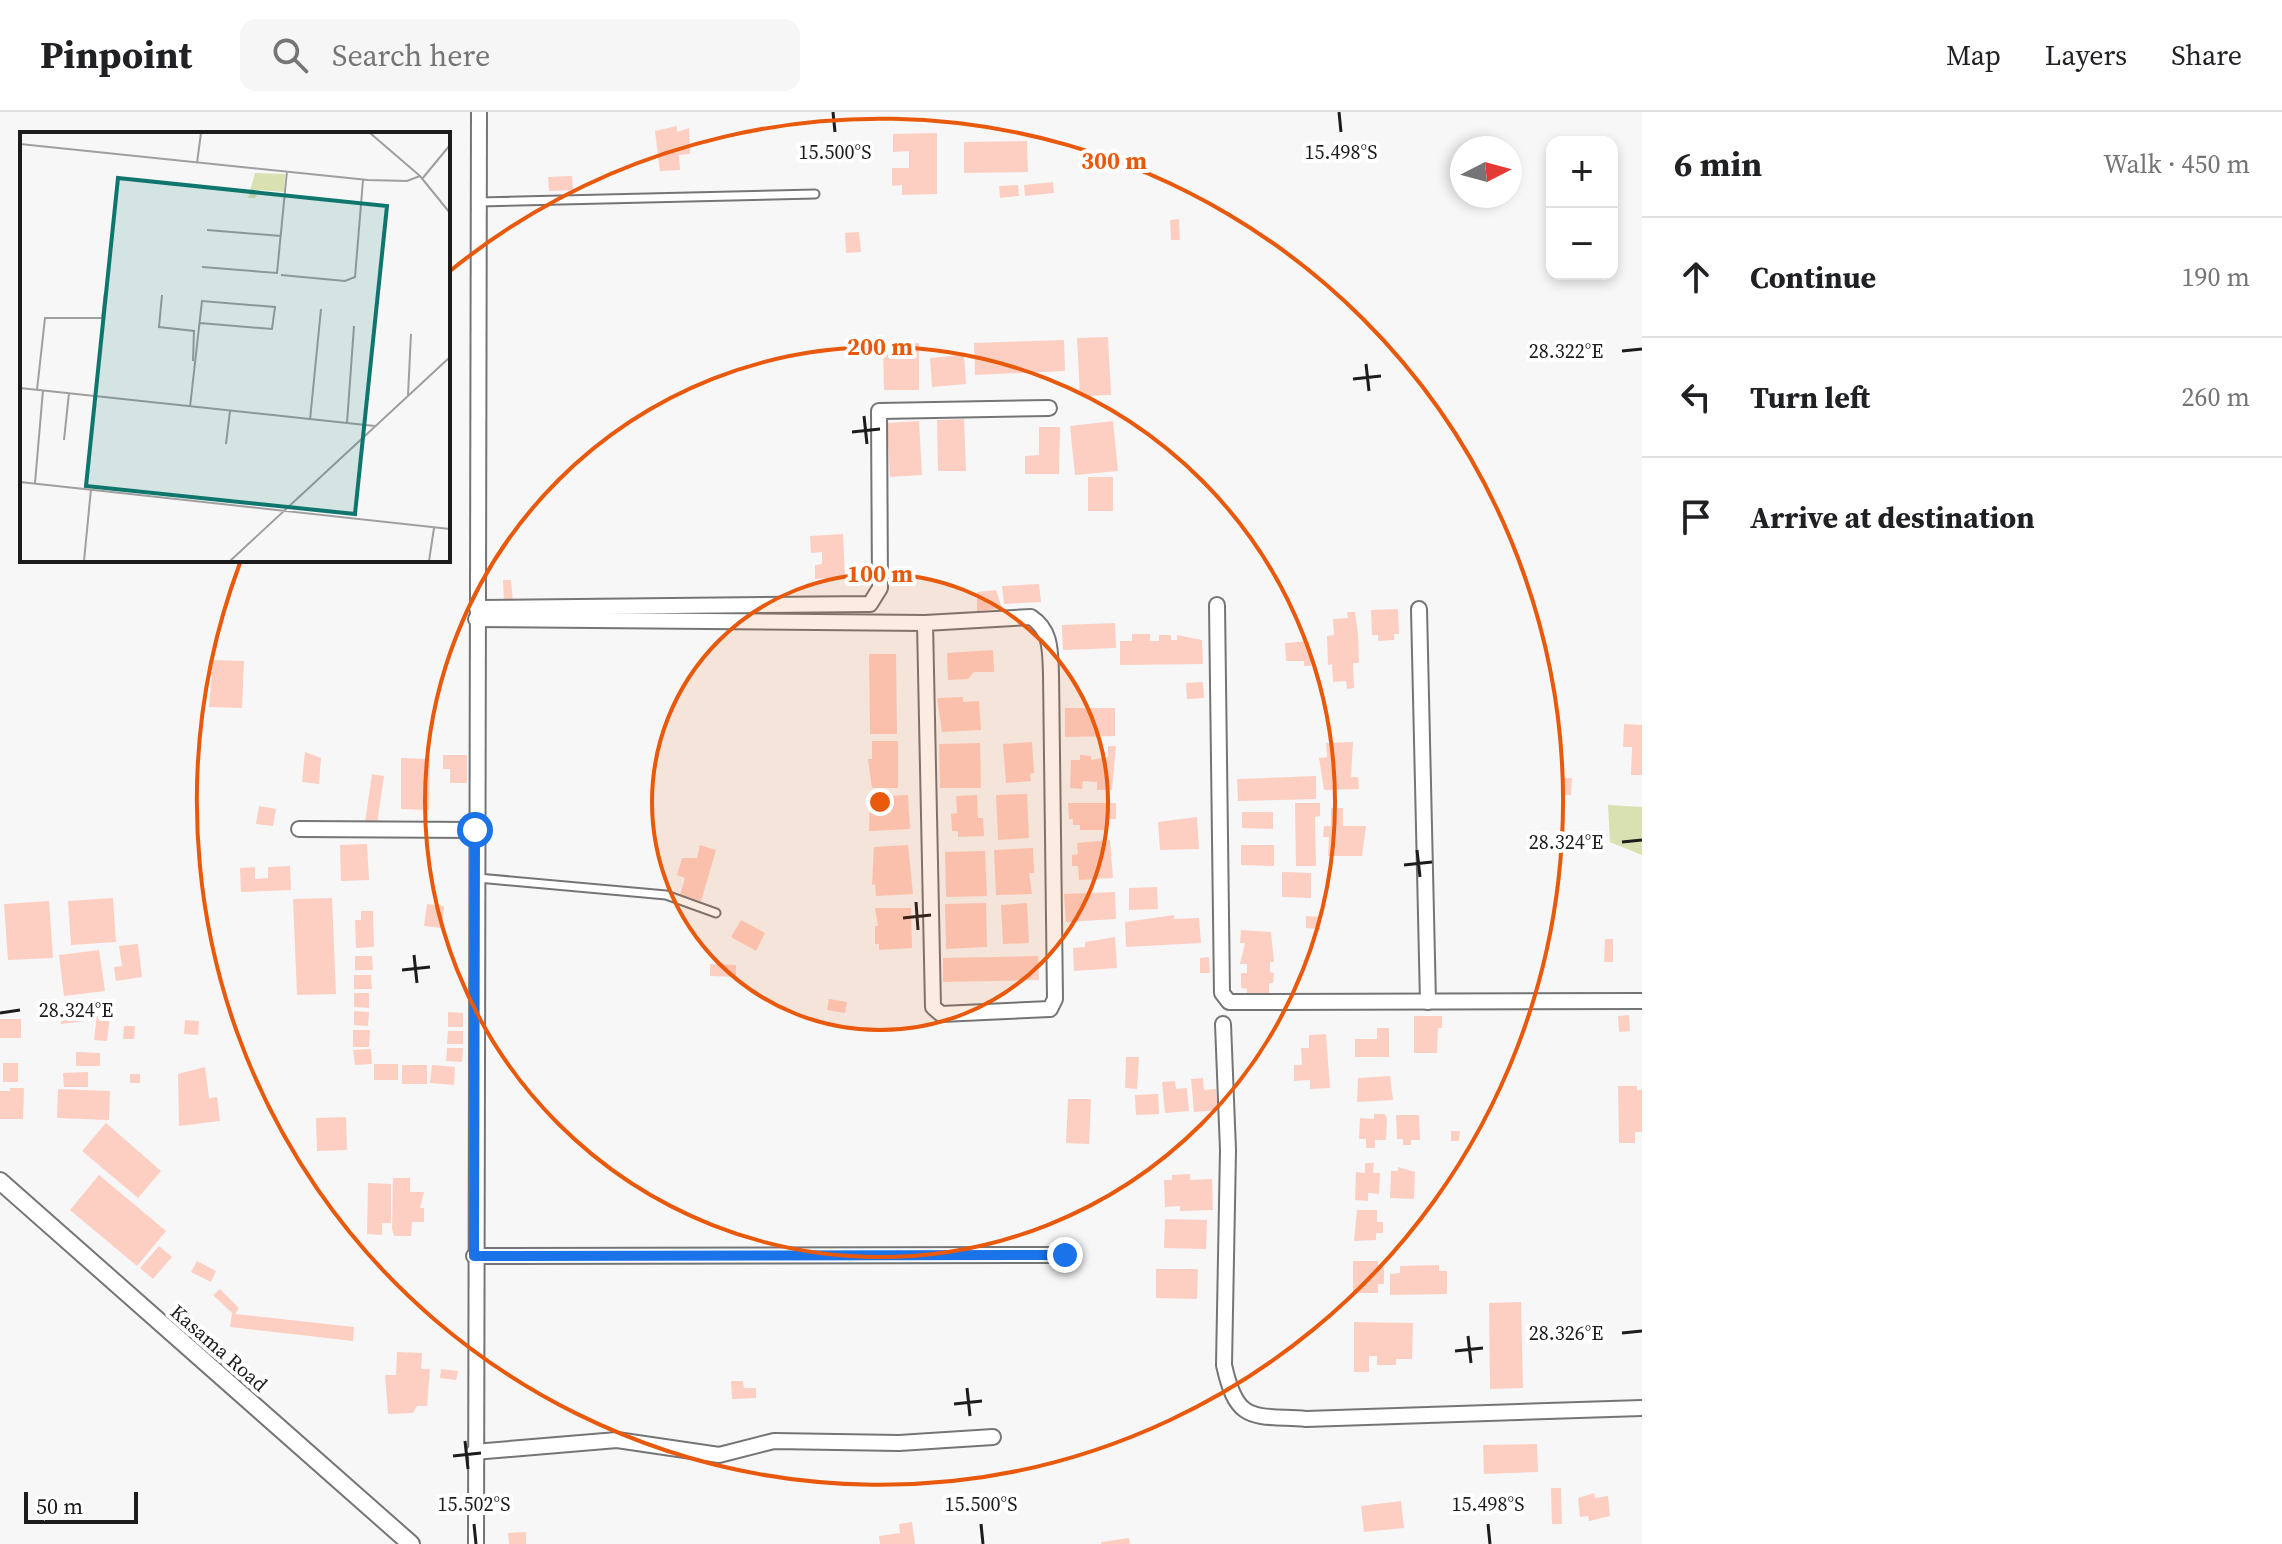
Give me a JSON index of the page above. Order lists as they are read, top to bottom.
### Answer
{
  "streets": {
    "street": ["Kasama Road"]
  },
  "scale_bar": "50 m",
  "north": "right",
  "page": {
    "header": "Pinpoint",
    "search": "Search here",
    "nav": ["Map", "Layers", "Share"],
    "heading": ["6 min", "Walk · 450 m"],
    "map_buttons": ["+", "−"],
    "list": [
      ["Continue", "190 m"],
      ["Turn left", "260 m"],
      "Arrive at destination"
    ],
    "scale": "50 m"
  },
  "coordinates": [
    "15.500°S",
    "15.498°S",
    "28.322°E",
    "28.324°E",
    "28.326°E",
    "15.502°S"
  ],
  "rings": ["300 m", "200 m", "100 m"]
}
